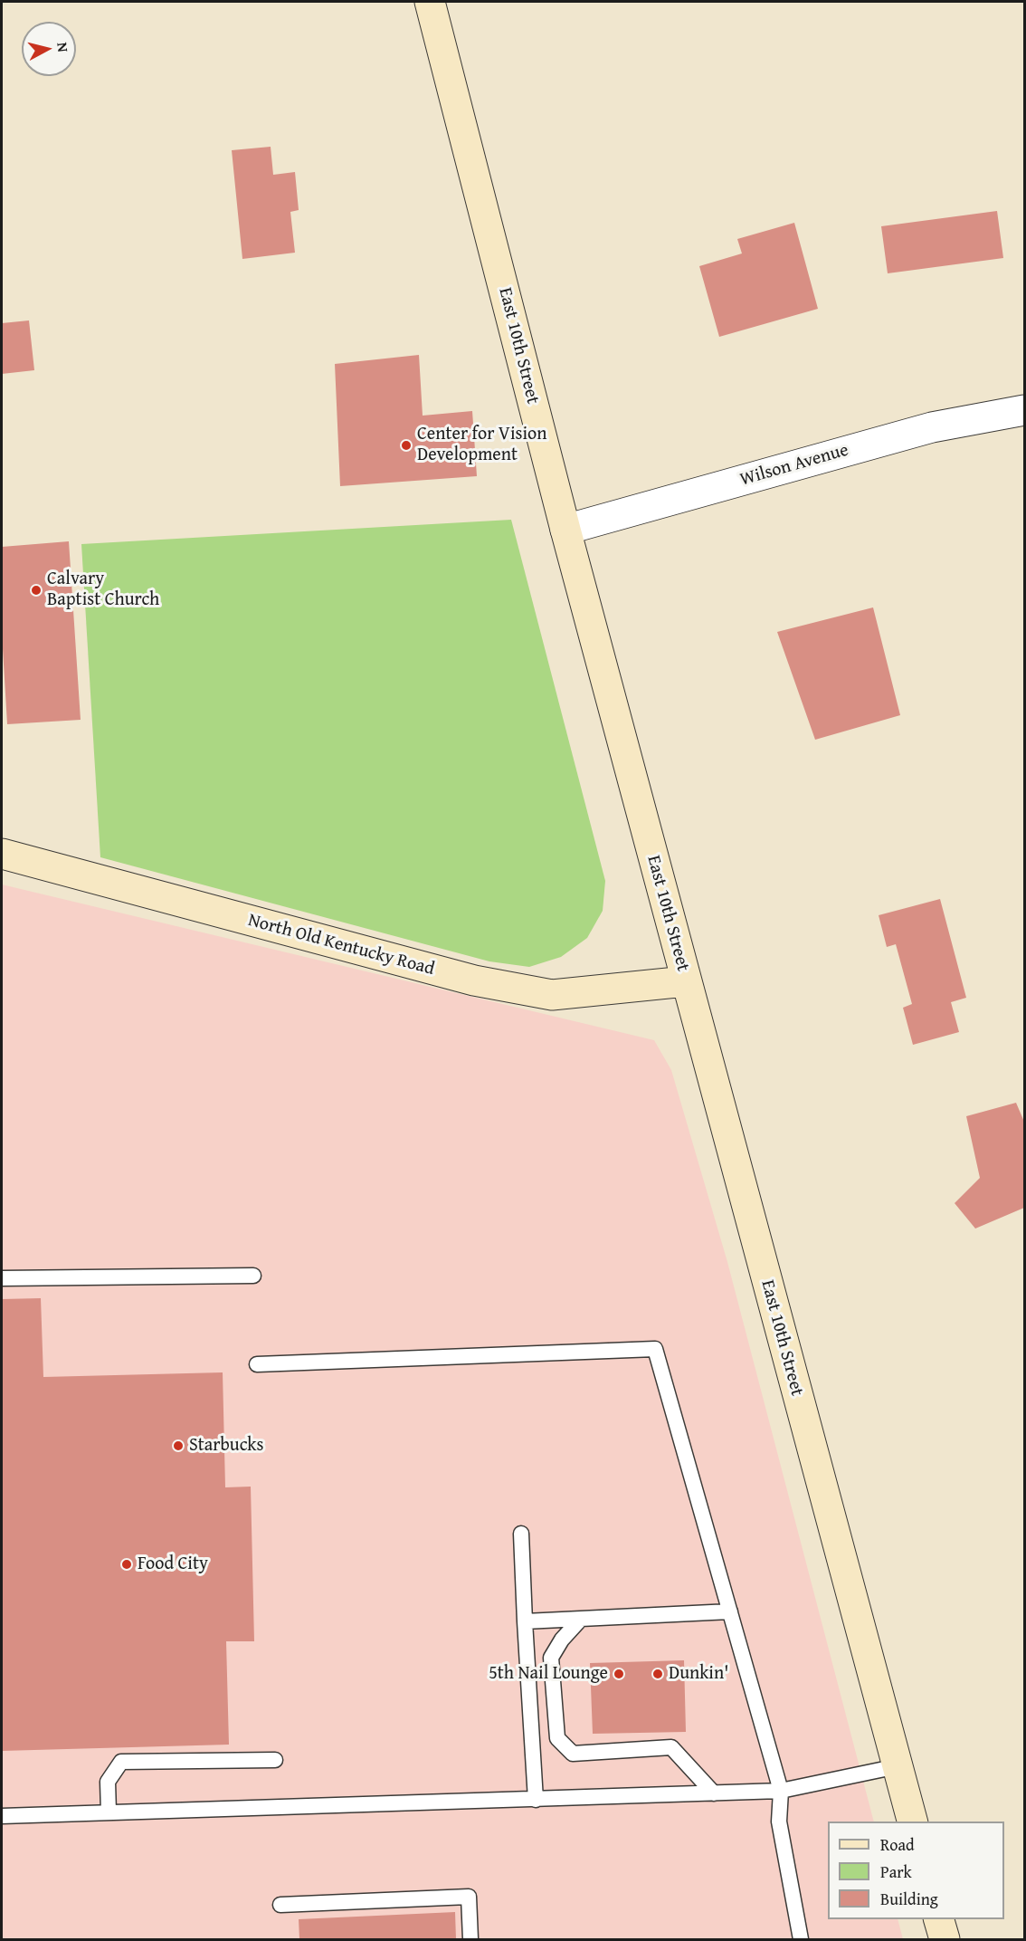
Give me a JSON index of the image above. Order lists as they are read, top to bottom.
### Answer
{
  "streets": {
    "main road": ["East 10th Street", "North Old Kentucky Road"],
    "street": ["Wilson Avenue"]
  },
  "crossings": [
    ["East 10th Street", "Wilson Avenue"],
    ["East 10th Street", "North Old Kentucky Road"]
  ],
  "places": [
    "Center for Vision Development",
    "Calvary Baptist Church",
    "Starbucks",
    "Food City",
    "5th Nail Lounge",
    "Dunkin'"
  ],
  "legend": ["Road", "Park", "Building"],
  "north": "right"
}
